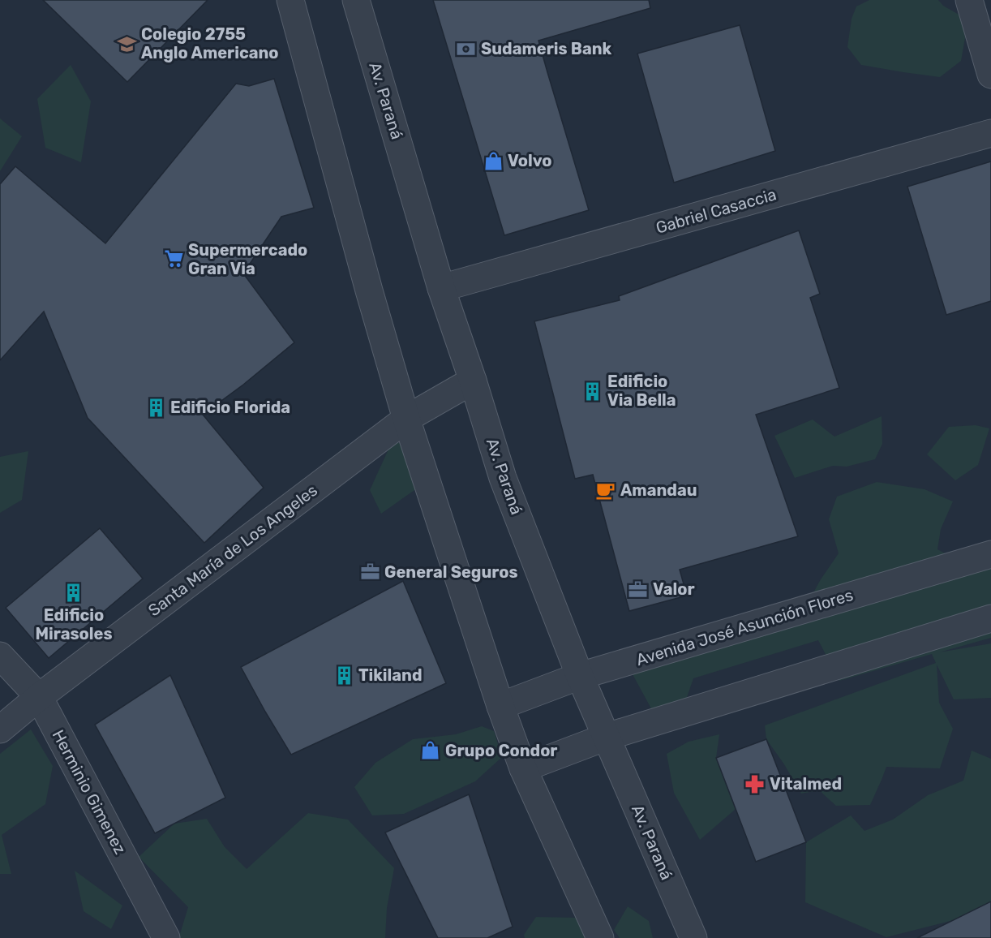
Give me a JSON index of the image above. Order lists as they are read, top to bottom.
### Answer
{
  "streets": {
    "street": [
      "Av. Paraná",
      "Gabriel Casaccia",
      "Santa María de Los Angeles",
      "Avenida José Asunción Flores",
      "Herminio Gimenez"
    ]
  },
  "crossings": [
    ["Av. Paraná", "Gabriel Casaccia"],
    ["Av. Paraná", "Santa María de Los Angeles"],
    ["Av. Paraná", "Avenida José Asunción Flores"],
    ["Santa María de Los Angeles", "Herminio Gimenez"]
  ],
  "places": {
    "school or university": ["Colegio 2755 Anglo Americano"],
    "bank": ["Sudameris Bank"],
    "shop": ["Volvo", "Grupo Condor"],
    "supermarket": ["Supermercado Gran Via"],
    "building": [
      "Edificio Via Bella",
      "Edificio Florida",
      "Edificio Mirasoles",
      "Tikiland"
    ],
    "cafe": ["Amandau"],
    "office": ["General Seguros", "Valor"],
    "pharmacy": ["Vitalmed"]
  }
}
